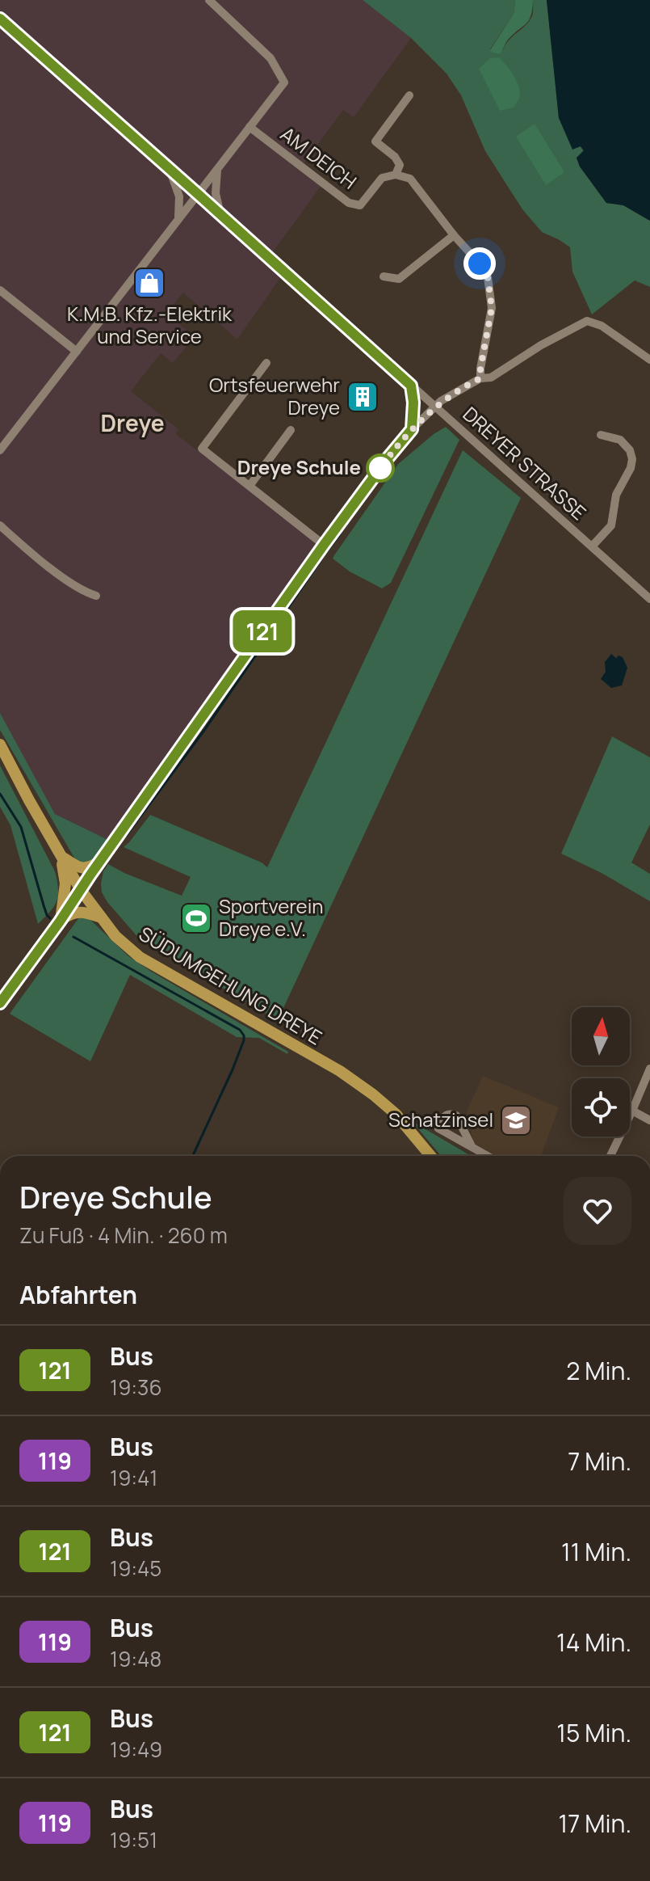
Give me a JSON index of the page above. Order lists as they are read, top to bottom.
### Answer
{
  "streets": {
    "main road": ["SÜDUMGEHUNG DREYE"],
    "street": ["AM DEICH", "DREYER STRASSE"]
  },
  "districts": ["Dreye"],
  "places": {
    "shop": ["K.M.B. Kfz.-Elektrik und Service"],
    "building": ["Ortsfeuerwehr Dreye"],
    "other": ["Dreye Schule"],
    "sports": ["Sportverein Dreye e.V."],
    "school or university": ["Schatzinsel"]
  },
  "lines": ["bus line 121"],
  "north": "top",
  "page": {
    "on_map": "121",
    "heading": [
      ["Dreye Schule", "Zu Fuß · 4 Min. · 260 m"],
      "Abfahrten"
    ],
    "list": [
      {
        "mark": "121",
        "name": "Bus",
        "note": "19:36",
        "value": "2 Min."
      },
      {
        "mark": "119",
        "name": "Bus",
        "note": "19:41",
        "value": "7 Min."
      },
      {
        "mark": "121",
        "name": "Bus",
        "note": "19:45",
        "value": "11 Min."
      },
      {
        "mark": "119",
        "name": "Bus",
        "note": "19:48",
        "value": "14 Min."
      },
      {
        "mark": "121",
        "name": "Bus",
        "note": "19:49",
        "value": "15 Min."
      },
      {
        "mark": "119",
        "name": "Bus",
        "note": "19:51",
        "value": "17 Min."
      }
    ]
  }
}
